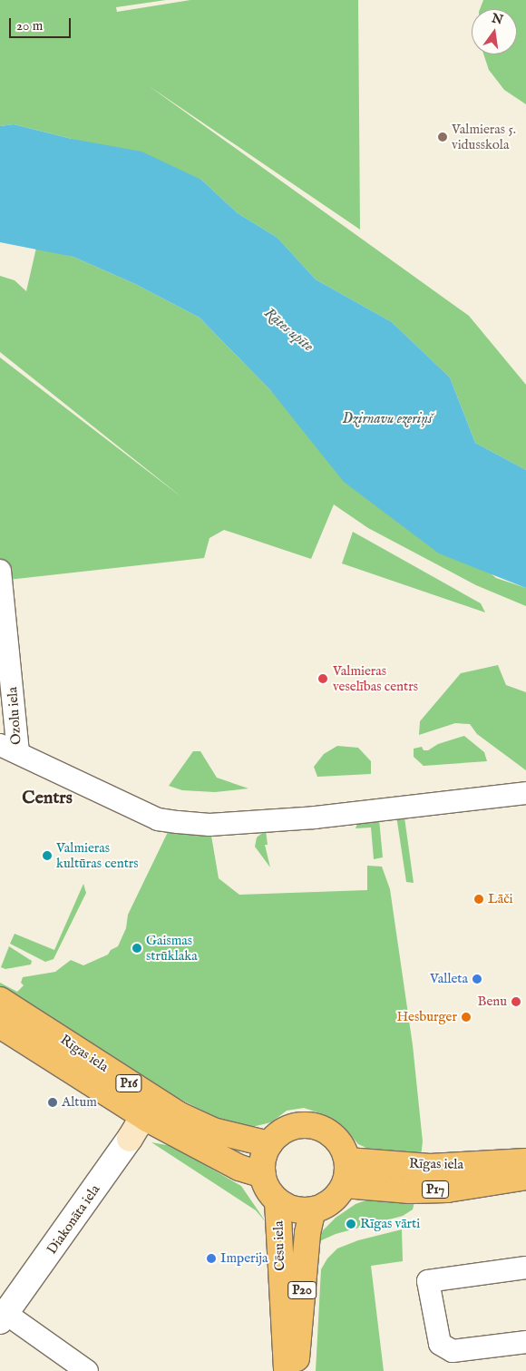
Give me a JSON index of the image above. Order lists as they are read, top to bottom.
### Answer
{
  "streets": {
    "main road": [
      "Rīgas iela",
      "P16",
      "P17",
      "Diakonāta iela",
      "Cēsu iela",
      "P20"
    ],
    "street": ["Ozolu iela"]
  },
  "crossings": [
    ["Rīgas iela", "Diakonāta iela"],
    ["Rīgas iela", "Cēsu iela"]
  ],
  "districts": ["Centrs"],
  "water": ["Rātes upīte", "Dzirnavu ezeriņš"],
  "places": [
    "Valmieras 5. vidusskola",
    "Valmieras veselības centrs",
    "Valmieras kultūras centrs",
    "Lāči",
    "Gaismas strūklaka",
    "Valleta",
    "Benu",
    "Hesburger",
    "Altum",
    "Rīgas vārti",
    "Imperija"
  ],
  "scale_bar": "20 m",
  "north": "top"
}
